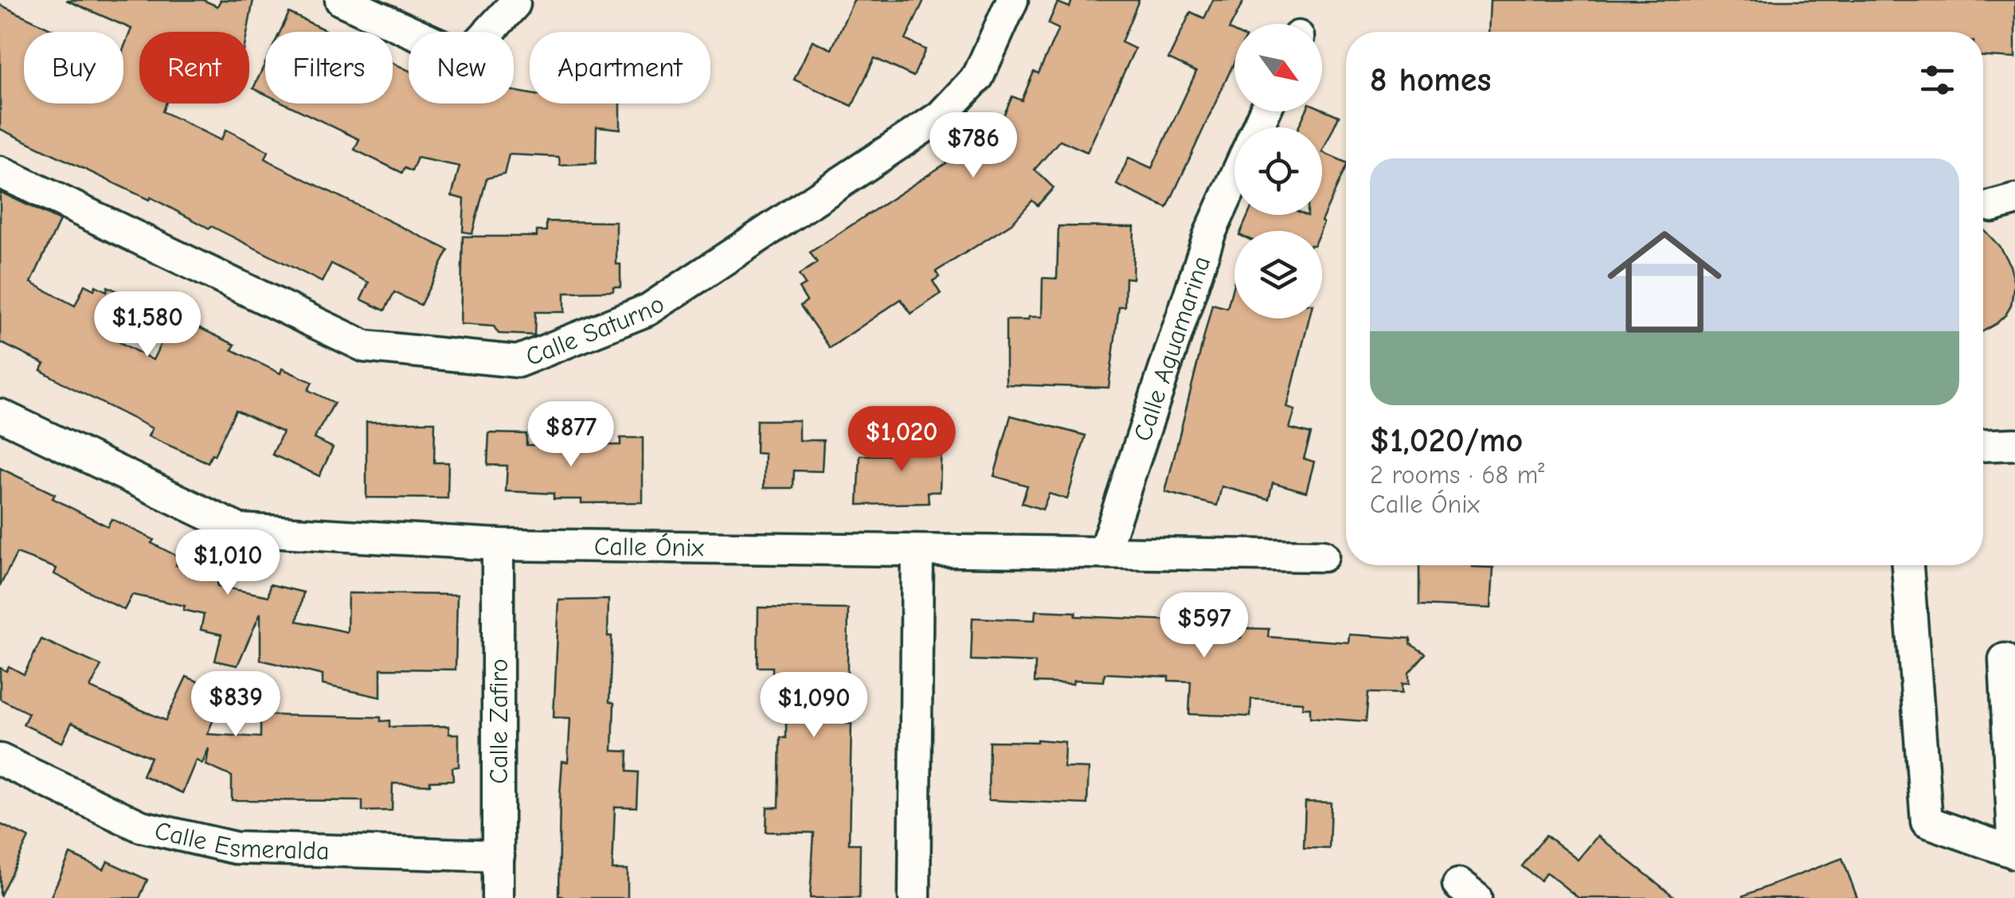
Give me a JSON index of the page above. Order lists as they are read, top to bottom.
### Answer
{
  "streets": {
    "street": [
      "Calle Saturno",
      "Calle Aguamarina",
      "Calle Ónix",
      "Calle Zafiro",
      "Calle Esmeralda"
    ]
  },
  "crossings": [
    ["Calle Aguamarina", "Calle Ónix"],
    ["Calle Ónix", "Calle Zafiro"],
    ["Calle Zafiro", "Calle Esmeralda"]
  ],
  "north": "bottom right",
  "page": {
    "chip": [
      "Buy",
      "Rent",
      "Filters",
      "New",
      "Apartment"
    ],
    "heading": "8 homes",
    "price": [
      "$786",
      "$1,580",
      "$877",
      "$1,020",
      "$1,010",
      "$597",
      "$839",
      "$1,090"
    ],
    "list": [
      {
        "name": "$1,020/mo",
        "note": "2 rooms · 68 m² · Calle Ónix"
      }
    ]
  }
}
